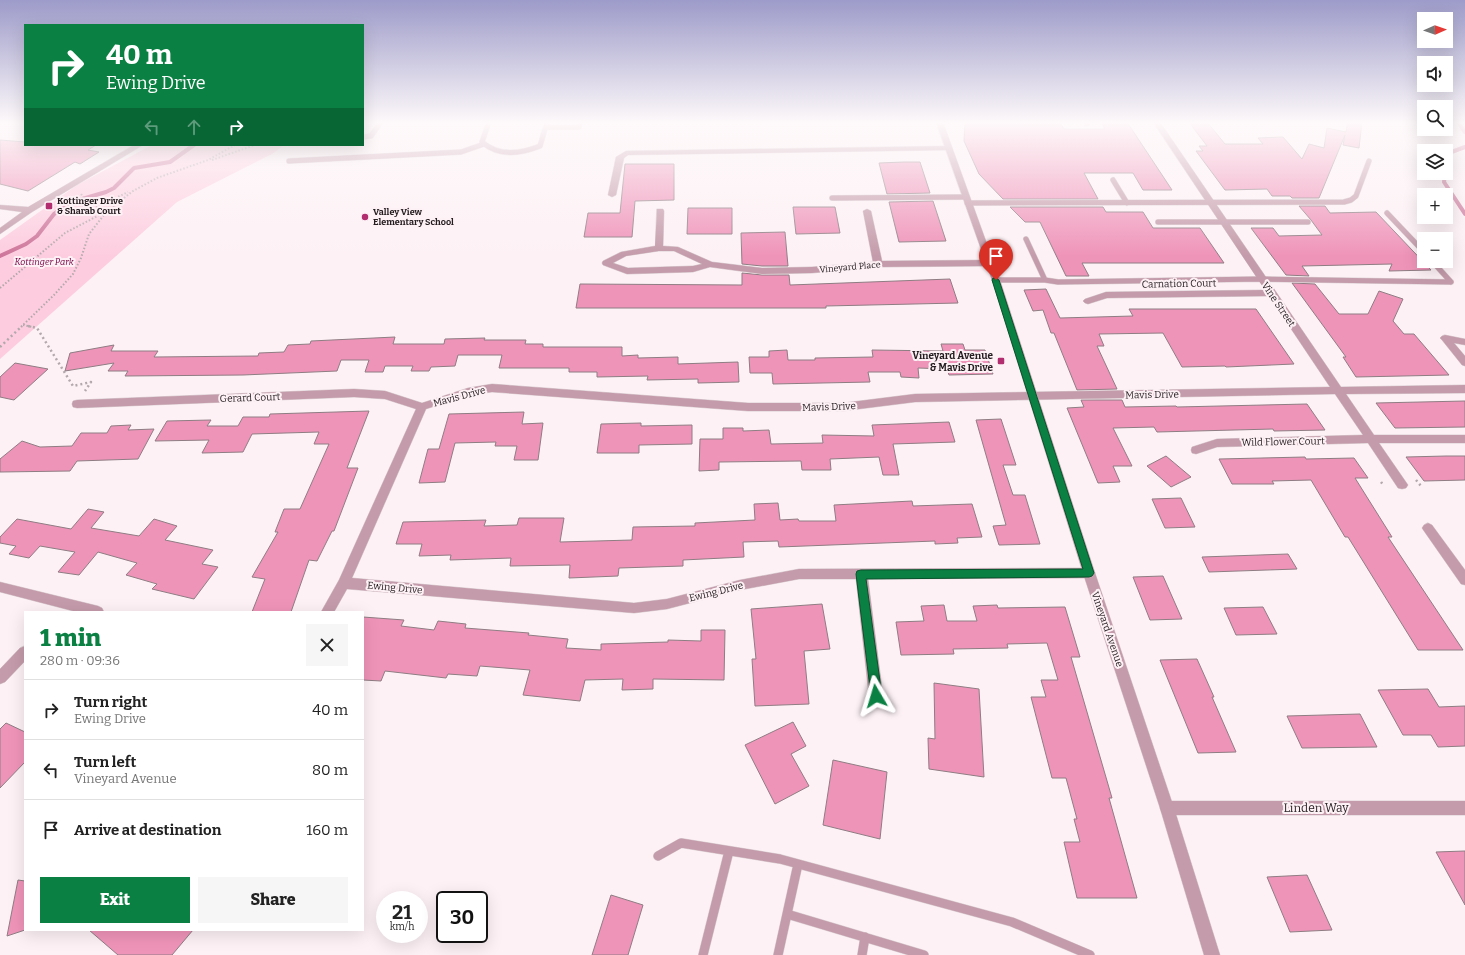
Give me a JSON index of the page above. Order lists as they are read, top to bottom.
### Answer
{
  "streets": {
    "street": [
      "Vineyard Place",
      "Carnation Court",
      "Vine Street",
      "Mavis Drive",
      "Gerard Court",
      "Wild Flower Court",
      "Ewing Drive",
      "Vineyard Avenue",
      "Linden Way"
    ]
  },
  "crossings": [
    ["Vineyard Place", "Vineyard Avenue"],
    ["Carnation Court", "Vine Street"],
    ["Vine Street", "Mavis Drive"],
    ["Vine Street", "Wild Flower Court"],
    ["Mavis Drive", "Gerard Court"],
    ["Mavis Drive", "Ewing Drive"],
    ["Mavis Drive", "Vineyard Avenue"],
    ["Ewing Drive", "Vineyard Avenue"],
    ["Vineyard Avenue", "Linden Way"]
  ],
  "parks": ["Kottinger Park"],
  "places": {
    "transit": ["Kottinger Drive & Sharab Court", "Vineyard Avenue & Mavis Drive"],
    "other": ["Valley View Elementary School"]
  },
  "north": "right",
  "page": {
    "map_buttons": ["+", "−"],
    "turn": ["40 m", "Ewing Drive"],
    "heading": ["1 min", "280 m · 09:36"],
    "list": [
      {
        "name": "Turn right",
        "note": "Ewing Drive",
        "value": "40 m"
      },
      {
        "name": "Turn left",
        "note": "Vineyard Avenue",
        "value": "80 m"
      },
      {
        "name": "Arrive at destination",
        "value": "160 m"
      }
    ],
    "buttons": ["Exit", "Share"],
    "speed": "21 km/h",
    "limit": "30"
  }
}
